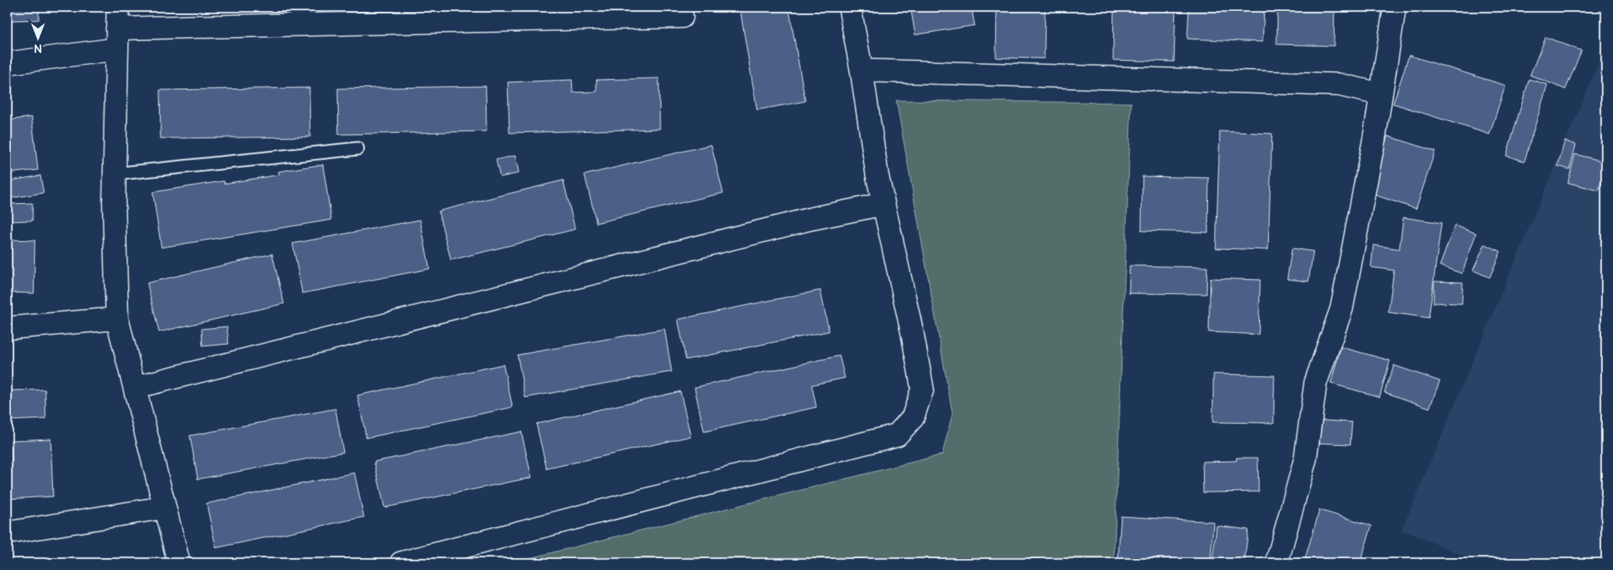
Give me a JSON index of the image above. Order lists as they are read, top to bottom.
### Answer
{
  "north": "bottom"
}
